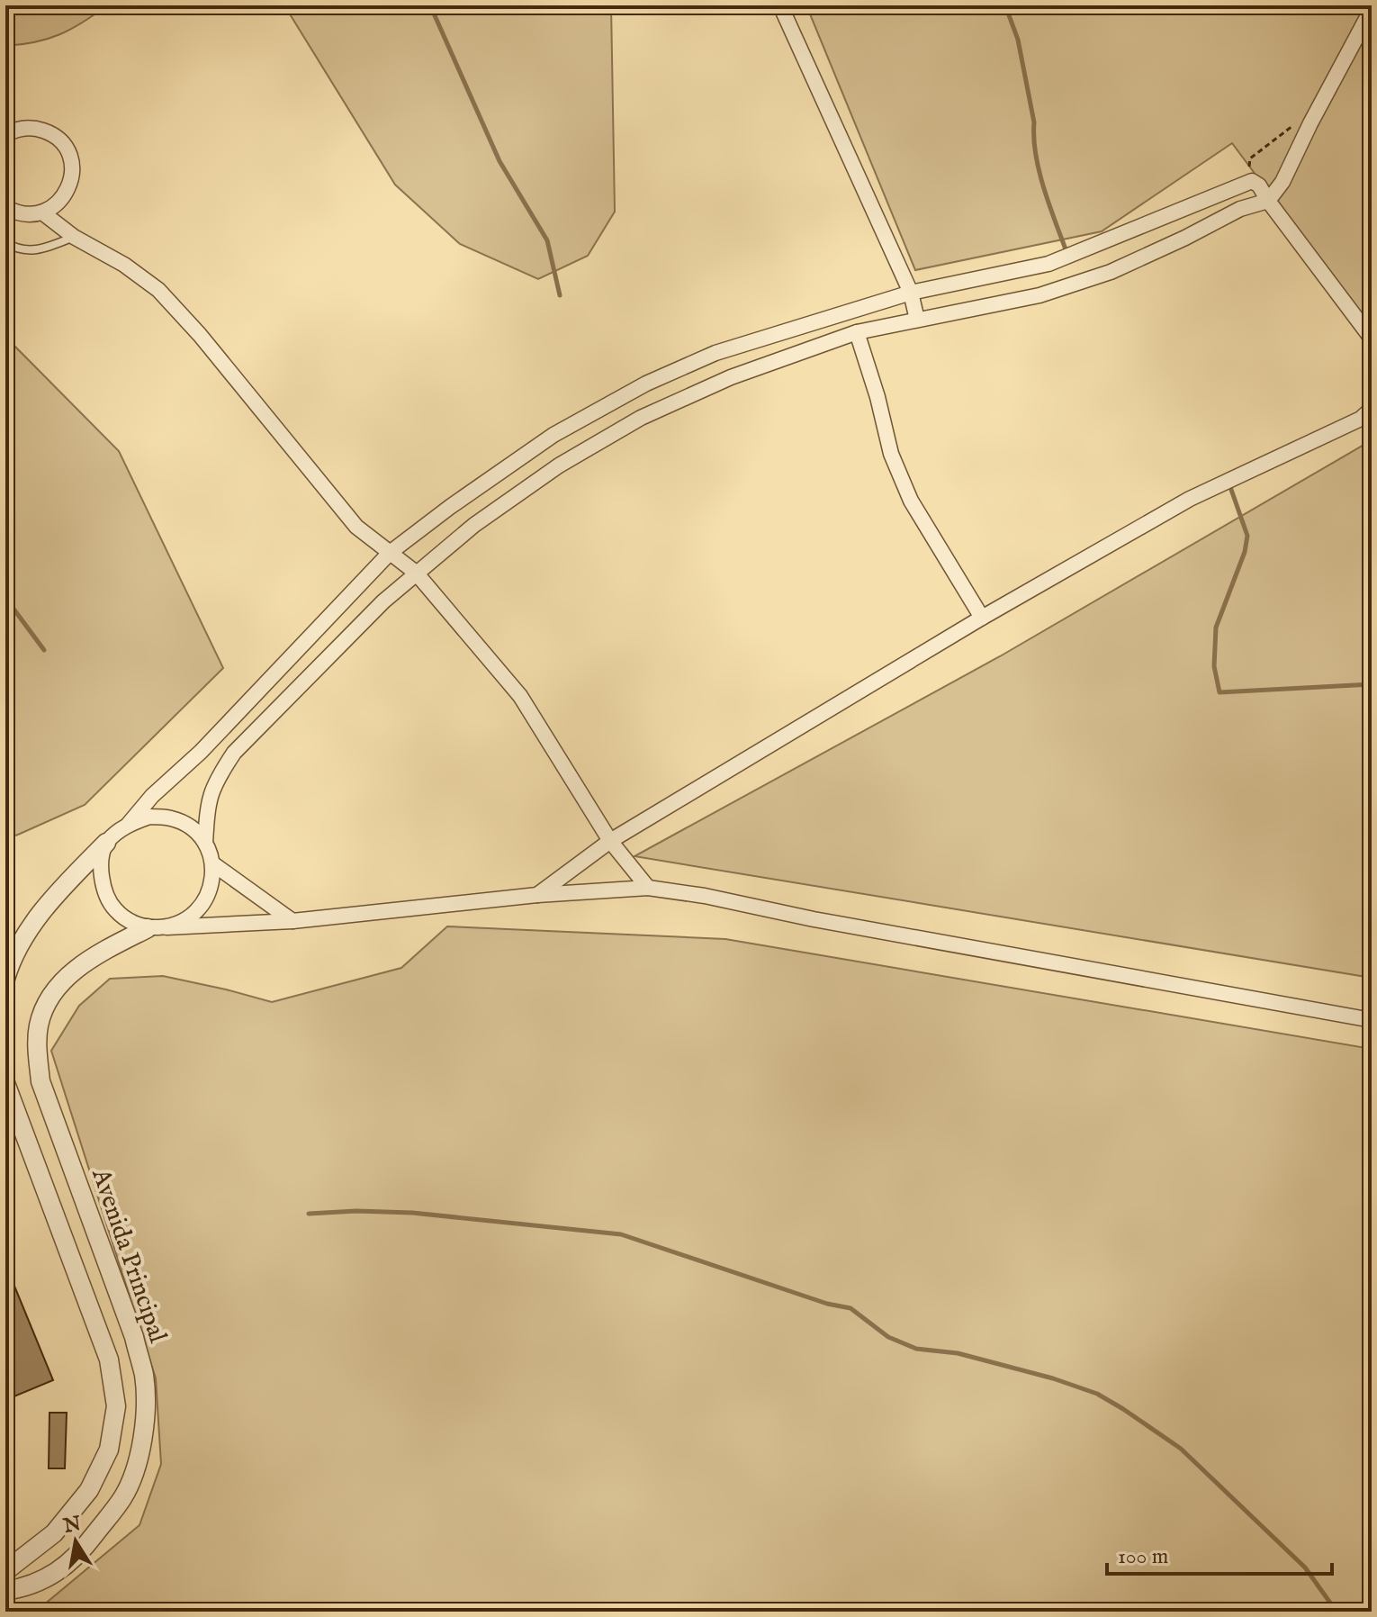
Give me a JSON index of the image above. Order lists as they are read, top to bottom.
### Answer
{
  "streets": {
    "street": ["Avenida Principal"]
  },
  "scale_bar": "100 m",
  "north": "top"
}
